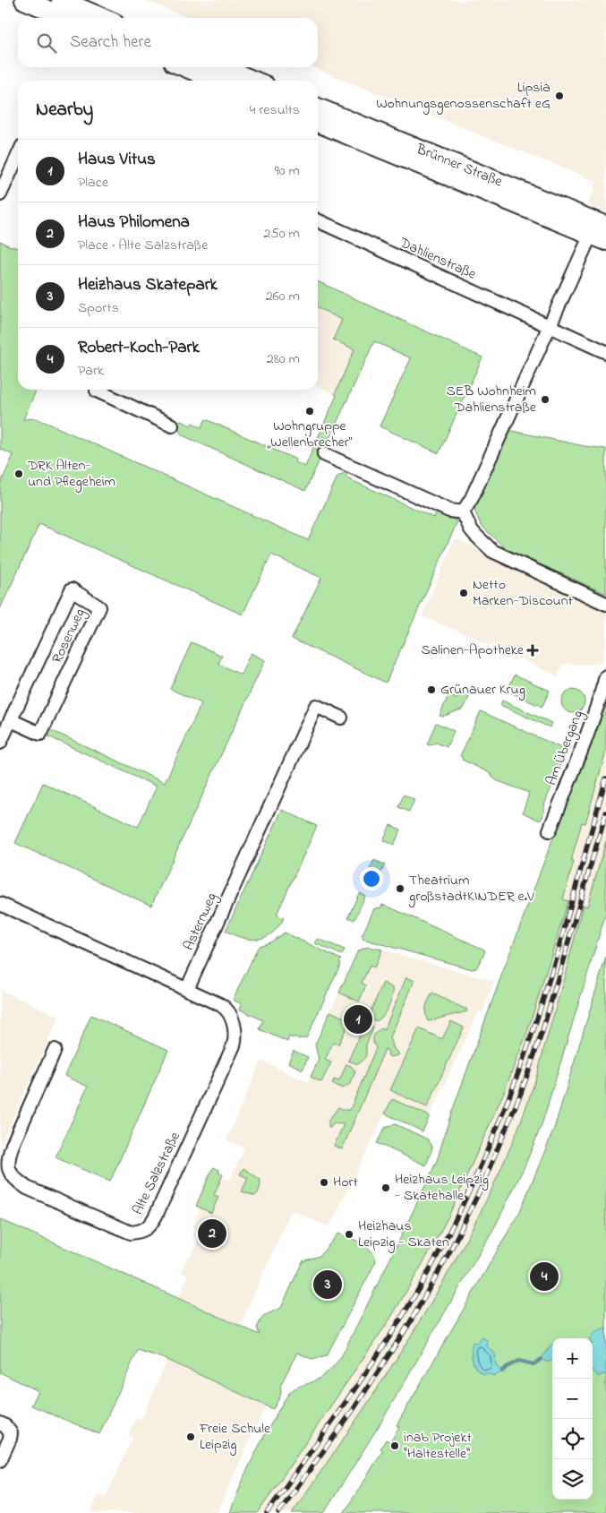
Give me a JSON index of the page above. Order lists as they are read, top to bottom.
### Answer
{
  "streets": {
    "main road": ["Brünner Straße"],
    "street": [
      "Dahlienstraße",
      "Rosenweg",
      "Am Übergang",
      "Asternweg",
      "Alte Salzstraße"
    ]
  },
  "crossings": [
    ["Asternweg", "Alte Salzstraße"]
  ],
  "places": {
    "other": [
      "Lipsia Wohnungsgenossenschaft eG",
      "SEB Wohnheim Dahlienstraße",
      "Wohngruppe „Wellenbrecher“",
      "DRK Alten- und Pflegeheim",
      "Netto Marken-Discount",
      "Grünauer Krug",
      "Theatrium großstadtKINDER e.V",
      "Hort",
      "Heizhaus Leipzig - Skatehalle",
      "Heizhaus Leipzig - Skaten",
      "Freie Schule Leipzig",
      "inab Projekt \"Haltestelle\""
    ],
    "health": ["Salinen-Apotheke"]
  },
  "page": {
    "search": "Search here",
    "heading": ["Nearby", "4 results"],
    "list": [
      {
        "mark": "1",
        "name": "Haus Vitus",
        "note": "Place",
        "value": "90 m"
      },
      {
        "mark": "2",
        "name": "Haus Philomena",
        "note": "Place · Alte Salzstraße",
        "value": "250 m"
      },
      {
        "mark": "3",
        "name": "Heizhaus Skatepark",
        "note": "Sports",
        "value": "260 m"
      },
      {
        "mark": "4",
        "name": "Robert-Koch-Park",
        "note": "Park",
        "value": "280 m"
      }
    ],
    "pins": [
      "1",
      "2",
      "4",
      "3"
    ],
    "map_buttons": ["+", "−"]
  }
}
